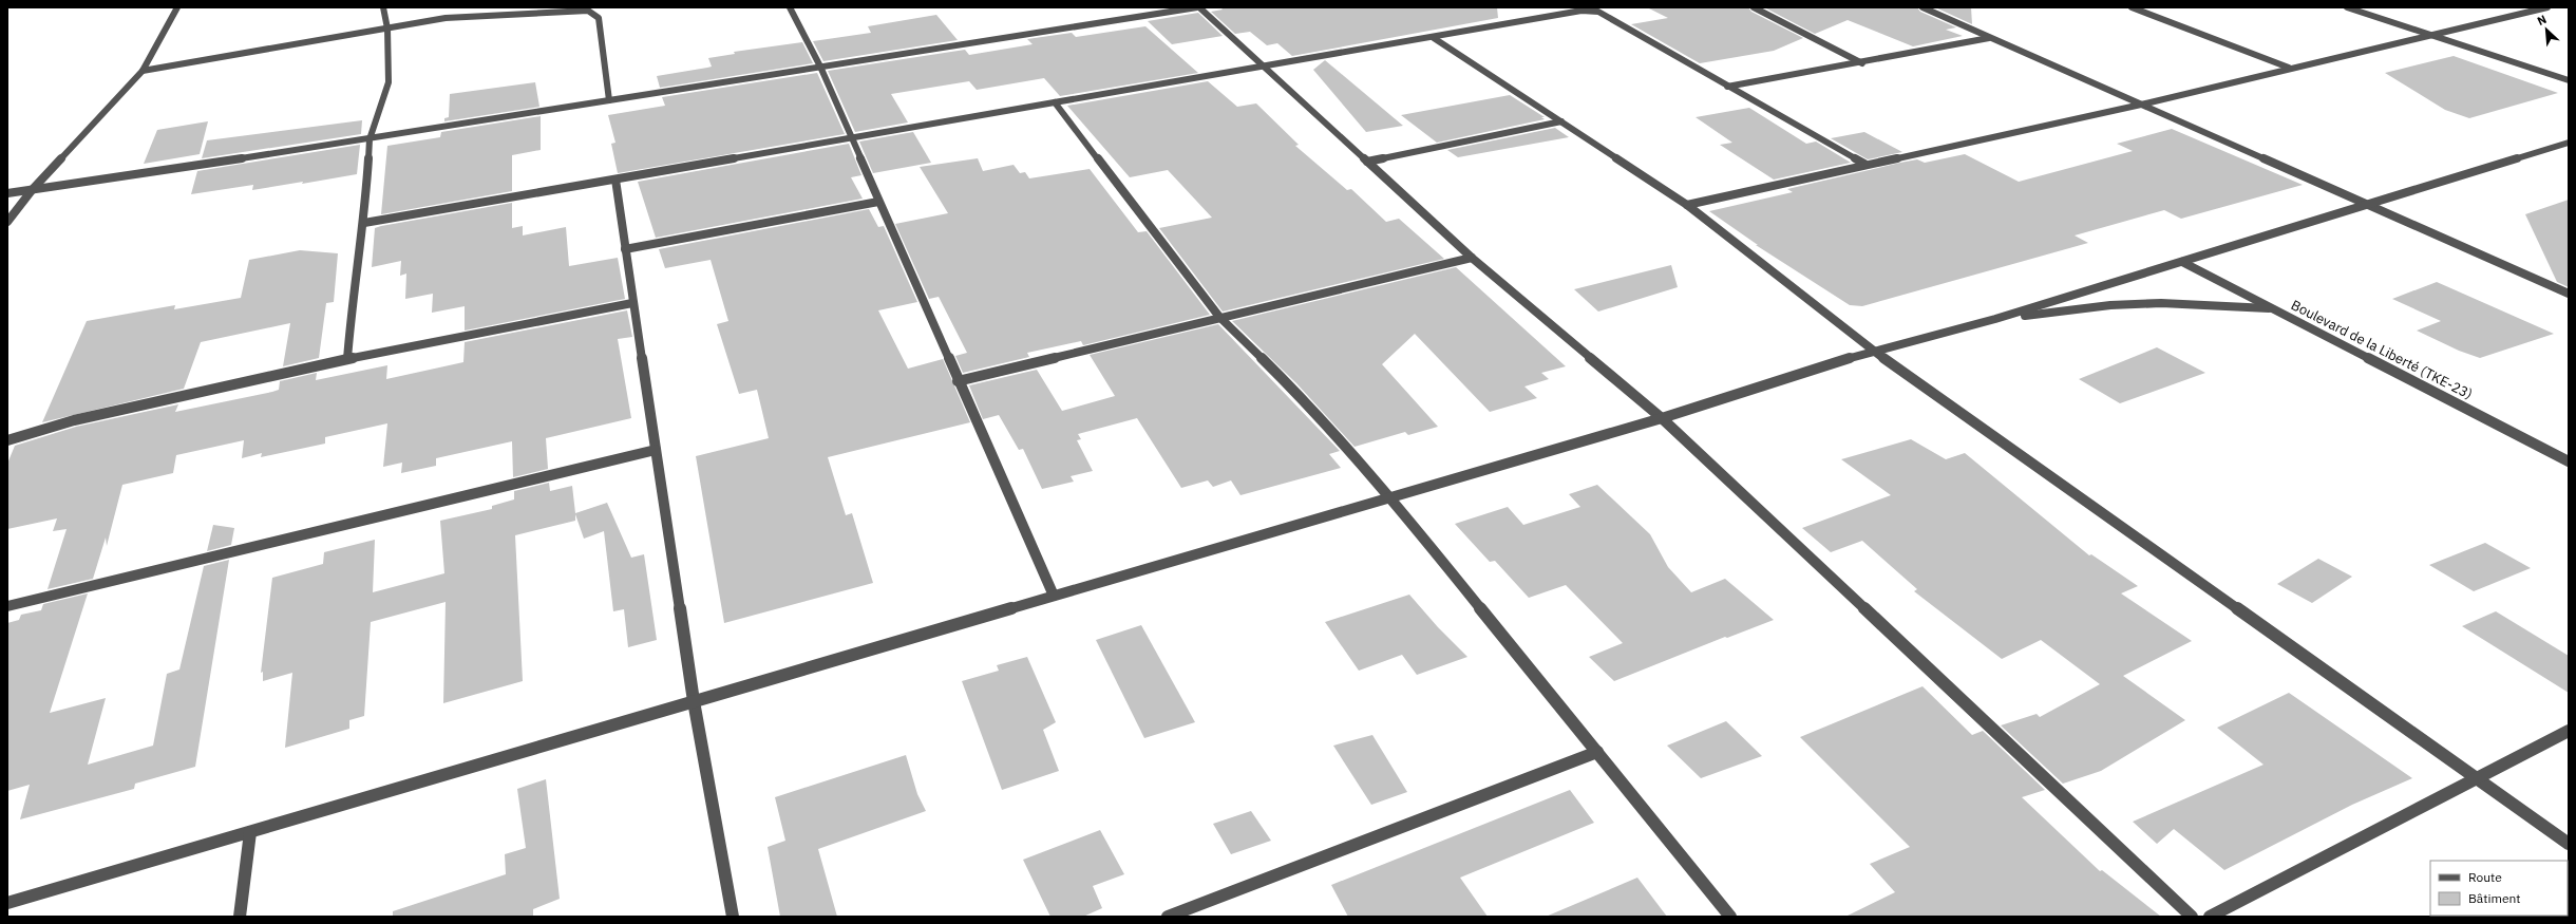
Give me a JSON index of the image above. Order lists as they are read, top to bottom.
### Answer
{
  "streets": {
    "street": ["Boulevard de la Liberté (TKE-23)"]
  },
  "legend": ["Route", "Bâtiment"],
  "north": "top left"
}
